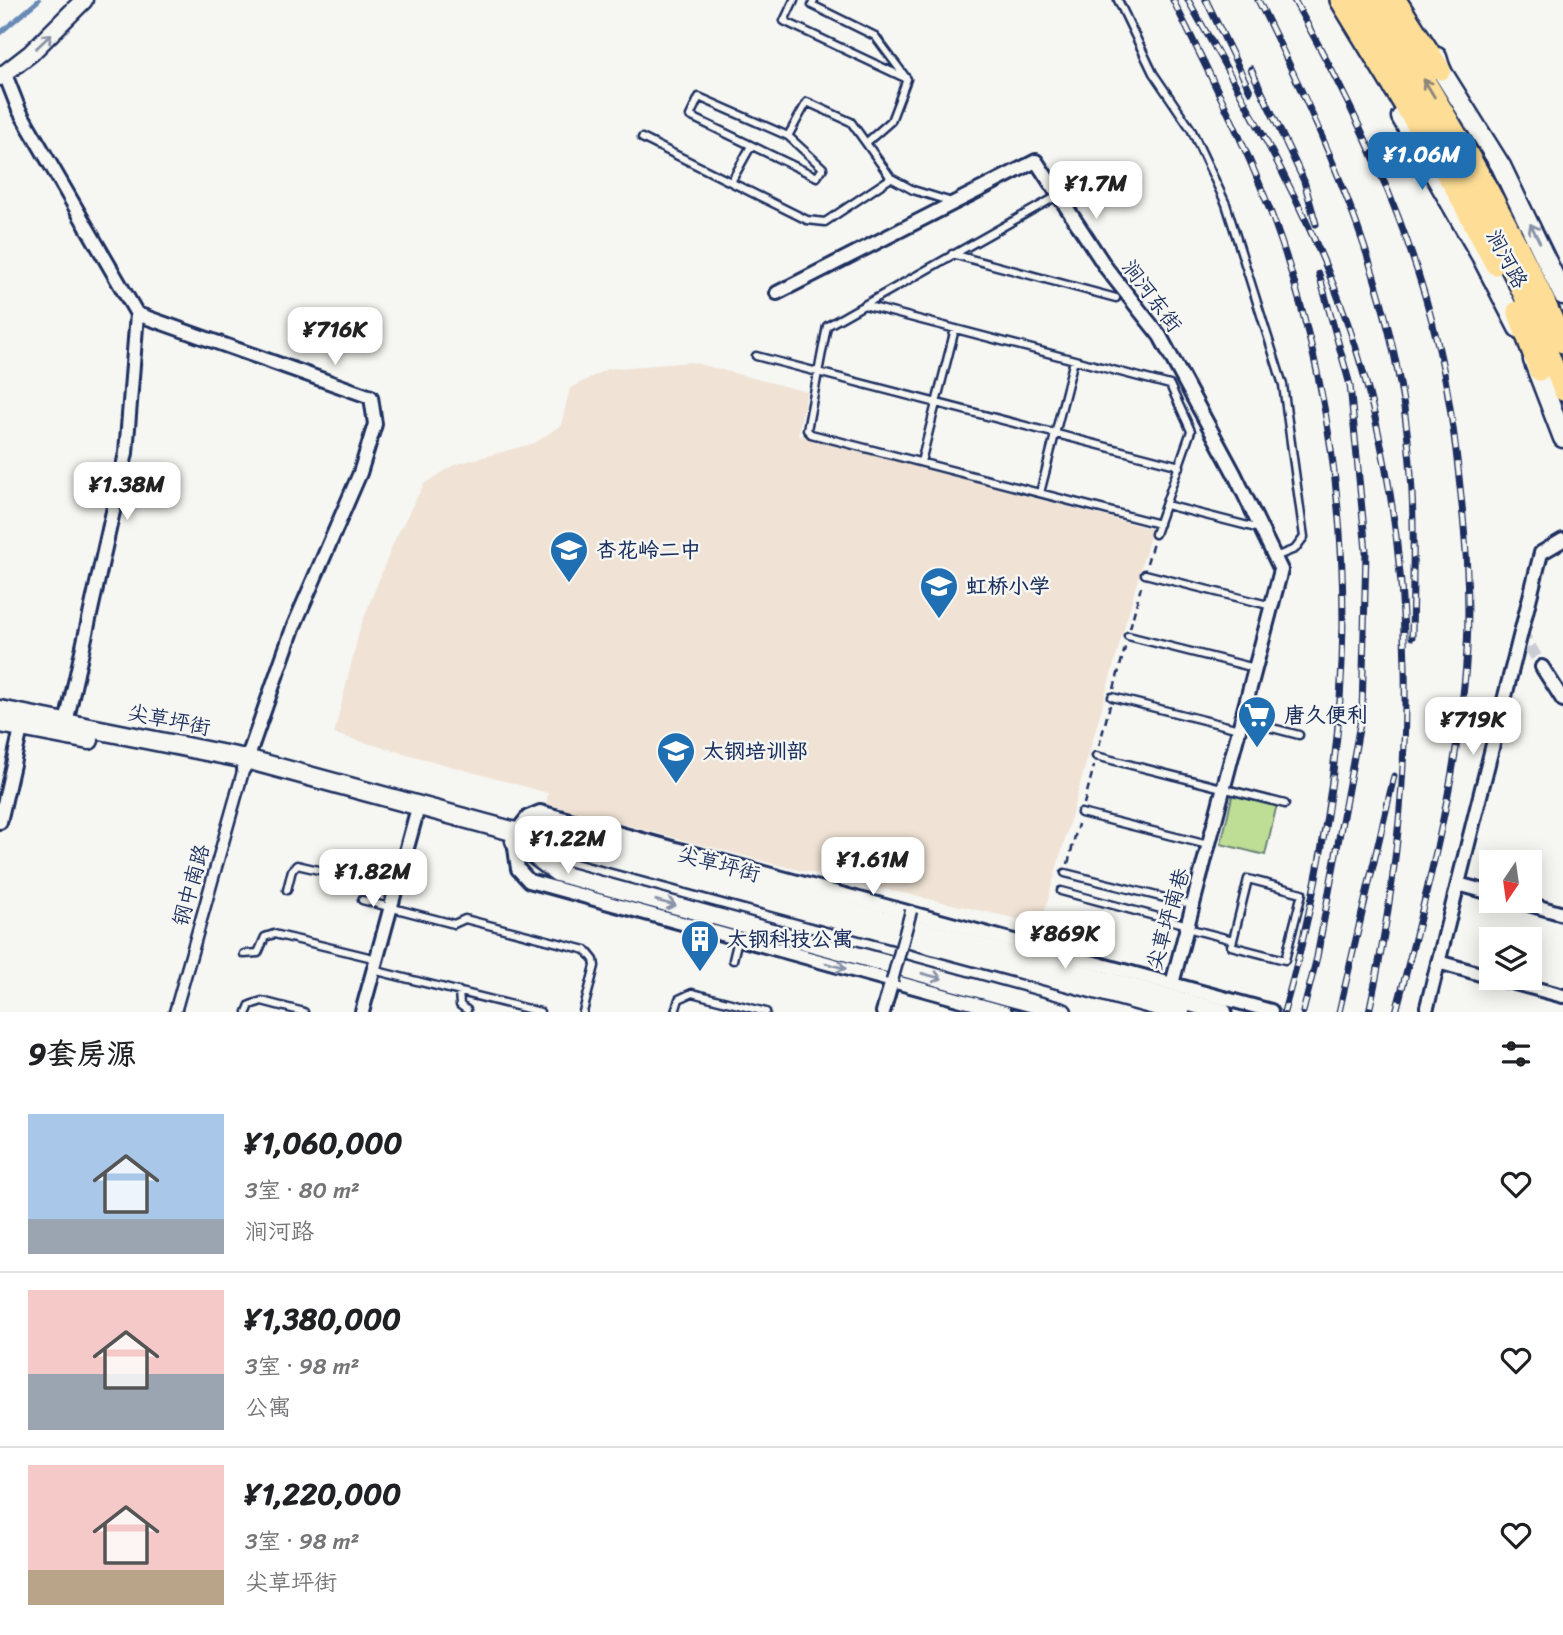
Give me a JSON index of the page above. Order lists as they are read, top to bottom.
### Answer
{
  "streets": {
    "main road": ["涧河路", "尖草坪街"],
    "street": ["涧河东街", "钢中南路", "尖草坪南巷"]
  },
  "crossings": [
    ["涧河东街", "尖草坪南巷"],
    ["尖草坪街", "钢中南路"],
    ["尖草坪街", "尖草坪南巷"]
  ],
  "places": {
    "school or university": ["杏花岭二中", "虹桥小学", "太钢培训部"],
    "supermarket": ["唐久便利"],
    "building": ["太钢科技公寓"]
  },
  "north": "bottom",
  "page": {
    "price": [
      "¥1.06M",
      "¥1.7M",
      "¥716K",
      "¥1.38M",
      "¥719K",
      "¥1.22M",
      "¥1.61M",
      "¥1.82M",
      "¥869K"
    ],
    "heading": "9套房源",
    "list": [
      {
        "name": "¥1,060,000",
        "note": "3室 · 80 m² · 涧河路"
      },
      {
        "name": "¥1,380,000",
        "note": "3室 · 98 m² · 公寓"
      },
      {
        "name": "¥1,220,000",
        "note": "3室 · 98 m² · 尖草坪街"
      }
    ]
  }
}
